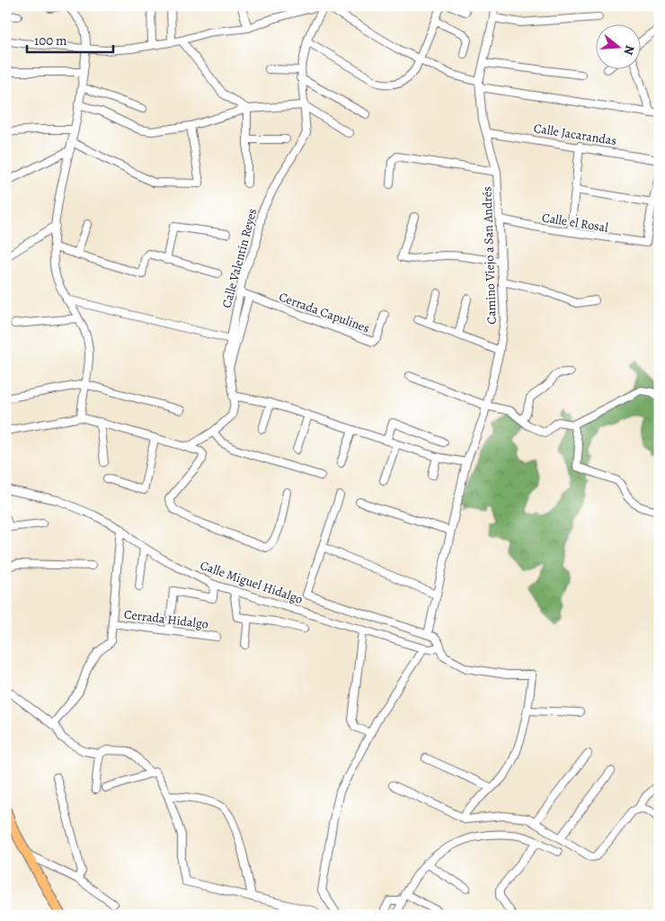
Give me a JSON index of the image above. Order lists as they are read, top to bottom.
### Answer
{
  "streets": {
    "street": [
      "Calle Jacarandas",
      "Calle el Rosal",
      "Camino Viejo a San Andrés",
      "Calle Valentín Reyes",
      "Cerrada Capulines",
      "Calle Miguel Hidalgo",
      "Cerrada Hidalgo"
    ]
  },
  "crossings": [
    ["Calle Jacarandas", "Camino Viejo a San Andrés"],
    ["Calle el Rosal", "Camino Viejo a San Andrés"],
    ["Calle Valentín Reyes", "Cerrada Capulines"]
  ],
  "scale_bar": "100 m",
  "north": "right"
}
